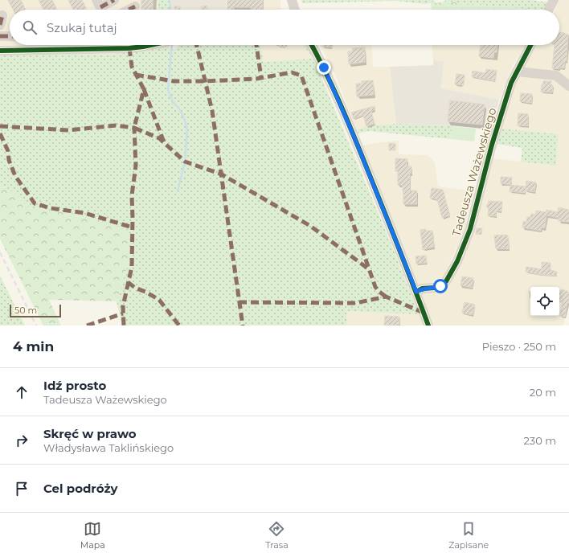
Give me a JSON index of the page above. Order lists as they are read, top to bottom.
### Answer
{
  "streets": {
    "street": ["Tadeusza Ważewskiego"]
  },
  "scale_bar": "50 m",
  "page": {
    "search": "Szukaj tutaj",
    "scale": "50 m",
    "heading": ["4 min", "Pieszo · 250 m"],
    "list": [
      ["Idź prosto", "Tadeusza Ważewskiego", "20 m"],
      ["Skręć w prawo", "Władysława Taklińskiego", "230 m"],
      "Cel podróży"
    ],
    "nav": ["Mapa", "Trasa", "Zapisane"]
  }
}
